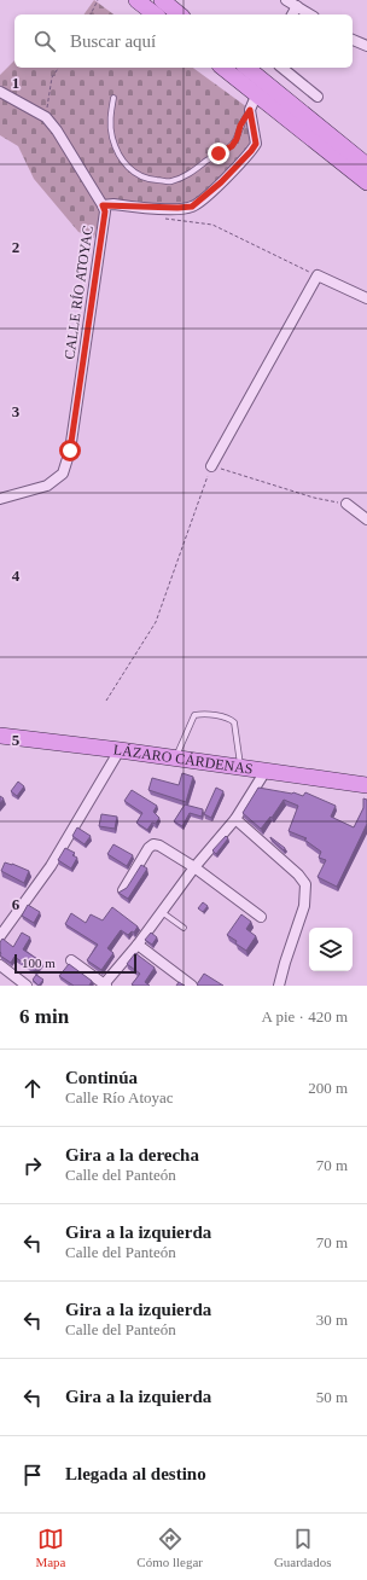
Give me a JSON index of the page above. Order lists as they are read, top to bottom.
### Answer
{
  "streets": {
    "main road": ["LÁZARO CÁRDENAS"],
    "street": ["CALLE RÍO ATOYAC"]
  },
  "scale_bar": "100 m",
  "page": {
    "search": "Buscar aquí",
    "scale": "100 m",
    "heading": ["6 min", "A pie · 420 m"],
    "list": [
      ["Continúa", "Calle Río Atoyac", "200 m"],
      ["Gira a la derecha", "Calle del Panteón", "70 m"],
      ["Gira a la izquierda", "Calle del Panteón", "70 m"],
      ["Gira a la izquierda", "Calle del Panteón", "30 m"],
      ["Gira a la izquierda", "50 m"],
      "Llegada al destino"
    ],
    "nav": ["Mapa", "Cómo llegar", "Guardados"]
  },
  "grid": {
    "rows": [
      "1",
      "2",
      "3",
      "4",
      "5",
      "6"
    ]
  }
}
